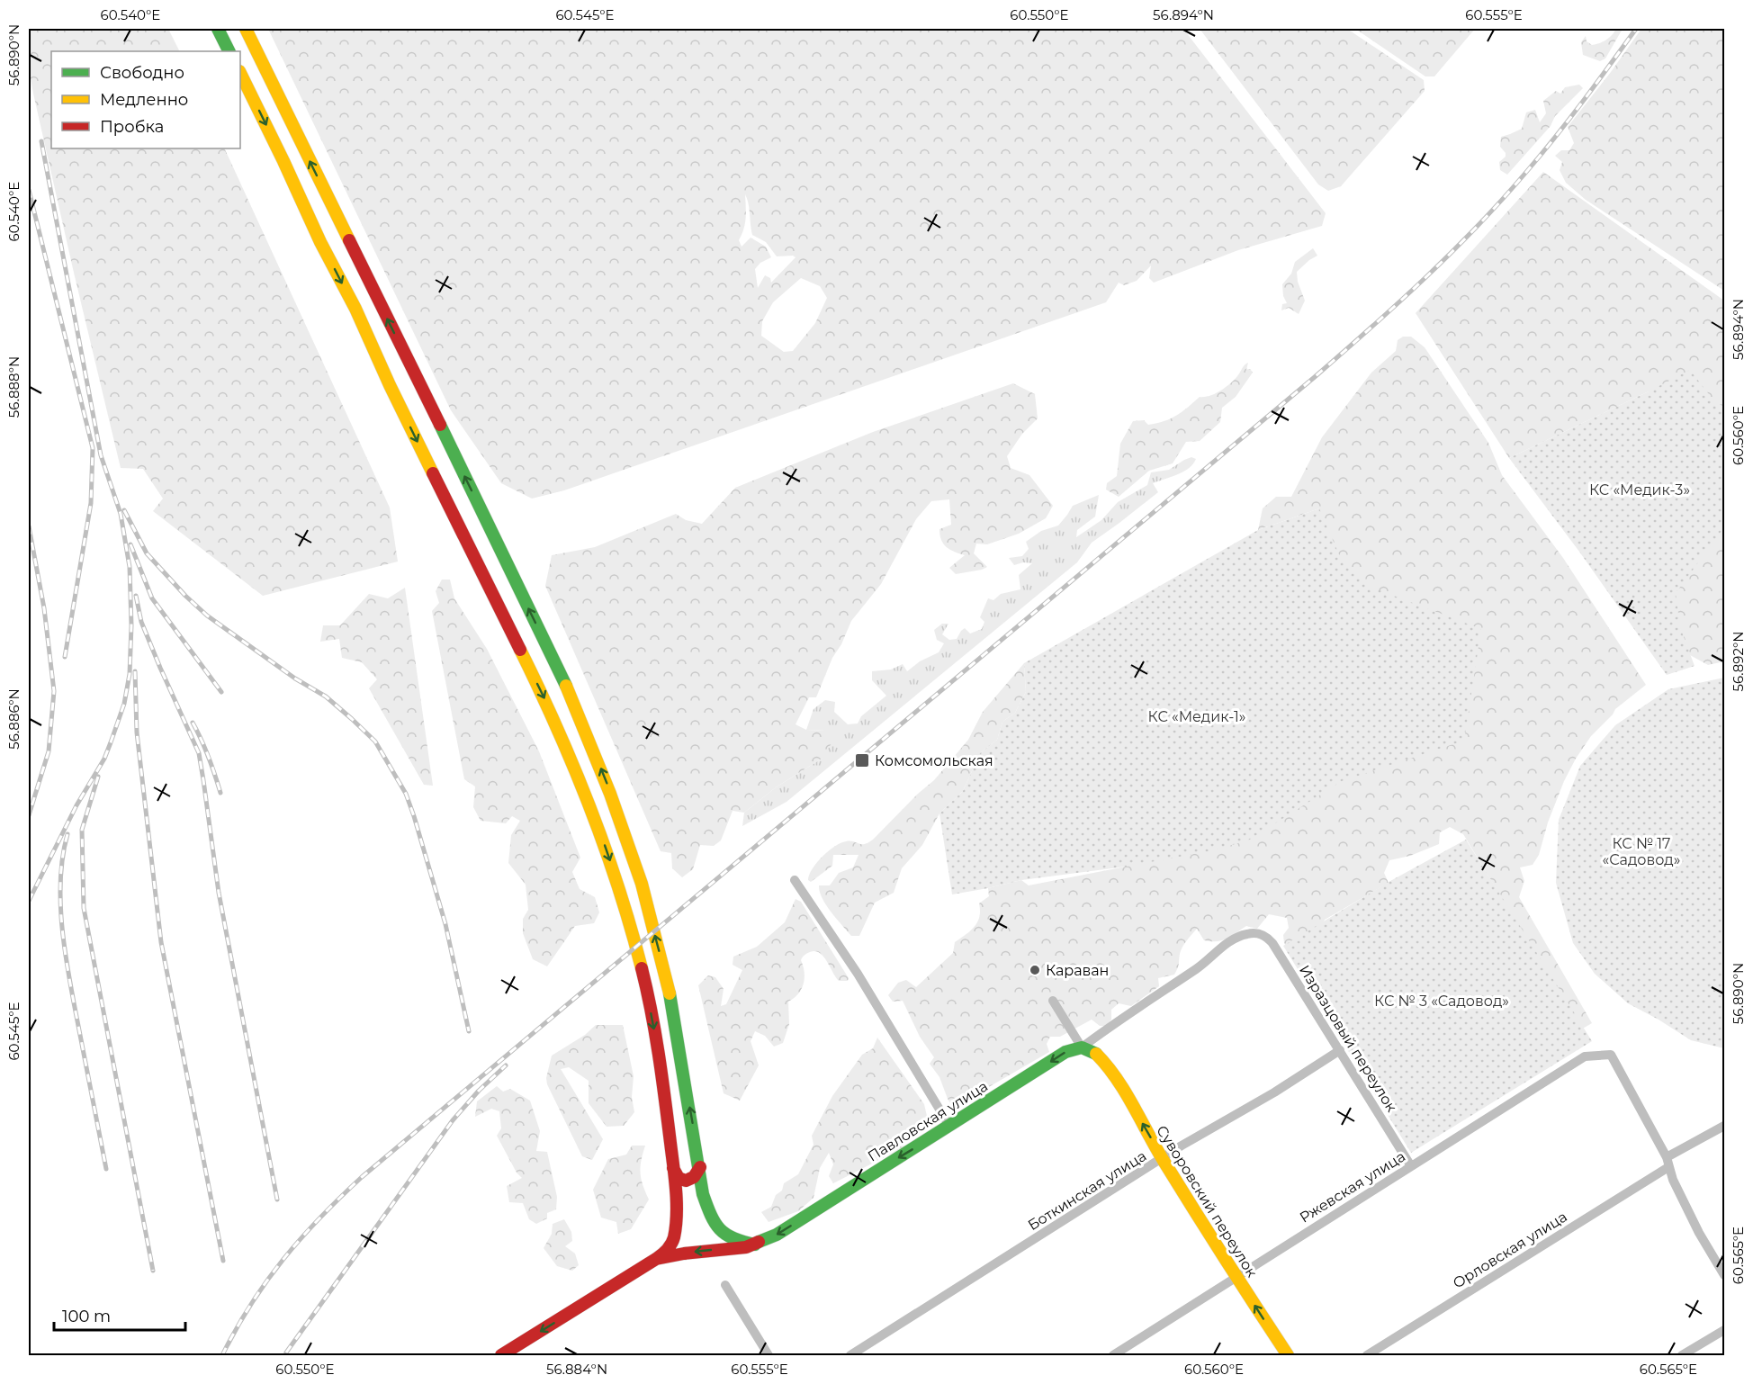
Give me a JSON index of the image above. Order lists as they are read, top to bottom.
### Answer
{
  "streets": {
    "main road": ["Павловская улица", "Суворовский переулок"],
    "street": [
      "Изразцовый переулок",
      "Ржевская улица",
      "Боткинская улица",
      "Орловская улица"
    ]
  },
  "crossings": [
    ["Изразцовый переулок", "Павловская улица"],
    ["Изразцовый переулок", "Ржевская улица"],
    ["Изразцовый переулок", "Боткинская улица"],
    ["Павловская улица", "Суворовский переулок"],
    ["Ржевская улица", "Суворовский переулок"],
    ["Ржевская улица", "Орловская улица"],
    ["Боткинская улица", "Суворовский переулок"]
  ],
  "one_way": ["Павловская улица", "Суворовский переулок"],
  "parks": [
    "КС «Медик-3»",
    "КС «Медик-1»",
    "КС № 17 «Садовод»",
    "КС № 3 «Садовод»"
  ],
  "places": {
    "transit": ["Комсомольская"],
    "other": ["Караван"]
  },
  "legend": ["Свободно", "Медленно", "Пробка"],
  "scale_bar": "100 m",
  "coordinates": [
    "60.540°E",
    "60.545°E",
    "60.550°E",
    "56.894°N",
    "60.555°E",
    "56.890°N",
    "56.888°N",
    "60.560°E",
    "56.892°N",
    "56.886°N",
    "60.565°E",
    "56.884°N"
  ]
}
